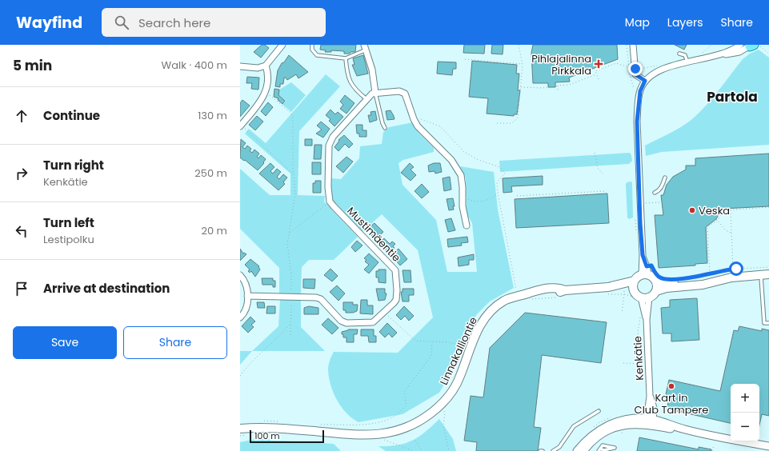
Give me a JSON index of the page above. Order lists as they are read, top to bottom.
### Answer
{
  "streets": {
    "main road": ["Linnakalliontie"],
    "street": ["Mustimäentie", "Kenkätie"]
  },
  "districts": ["Partola"],
  "places": {
    "health": ["Pihlajalinna Pirkkala"],
    "other": ["Veska", "Kart in Club Tampere"]
  },
  "scale_bar": "100 m",
  "page": {
    "header": "Wayfind",
    "search": "Search here",
    "nav": ["Map", "Layers", "Share"],
    "heading": ["5 min", "Walk · 400 m"],
    "list": [
      ["Continue", "130 m"],
      ["Turn right", "Kenkätie", "250 m"],
      ["Turn left", "Lestipolku", "20 m"],
      "Arrive at destination"
    ],
    "buttons": ["Save", "Share"],
    "map_buttons": ["+", "−"],
    "scale": "100 m"
  }
}
